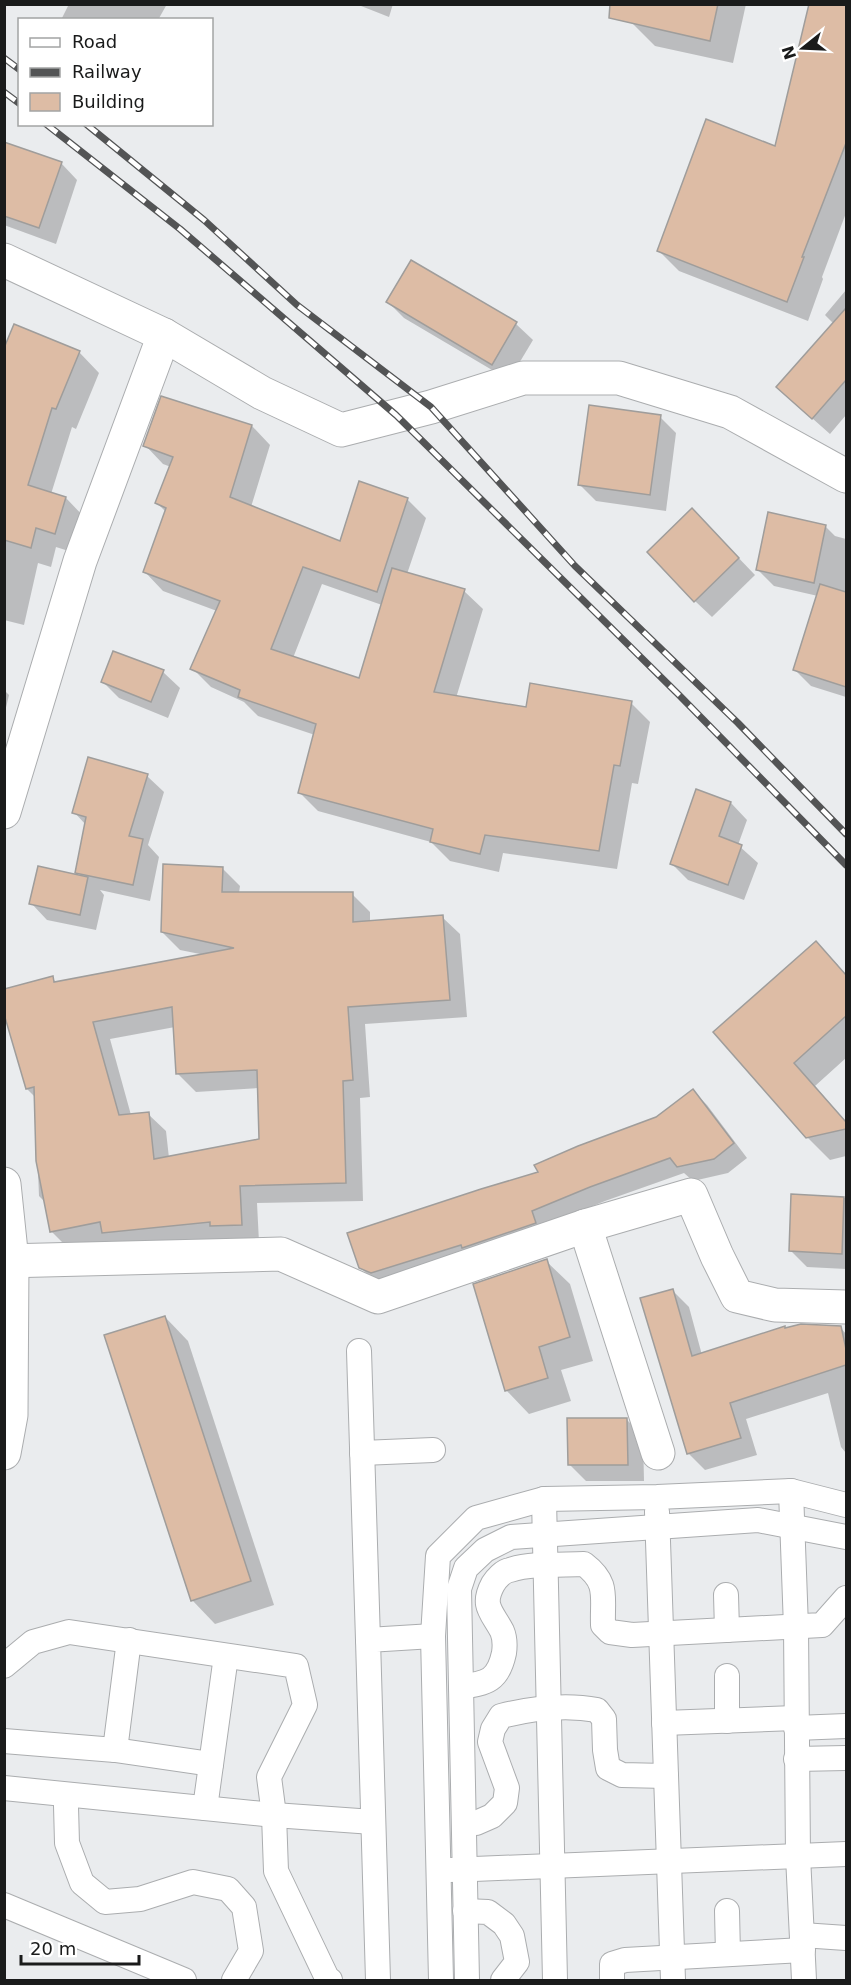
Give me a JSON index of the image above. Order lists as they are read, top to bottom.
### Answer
{
  "legend": ["Road", "Railway", "Building"],
  "scale_bar": "20 m",
  "north": "left"
}
